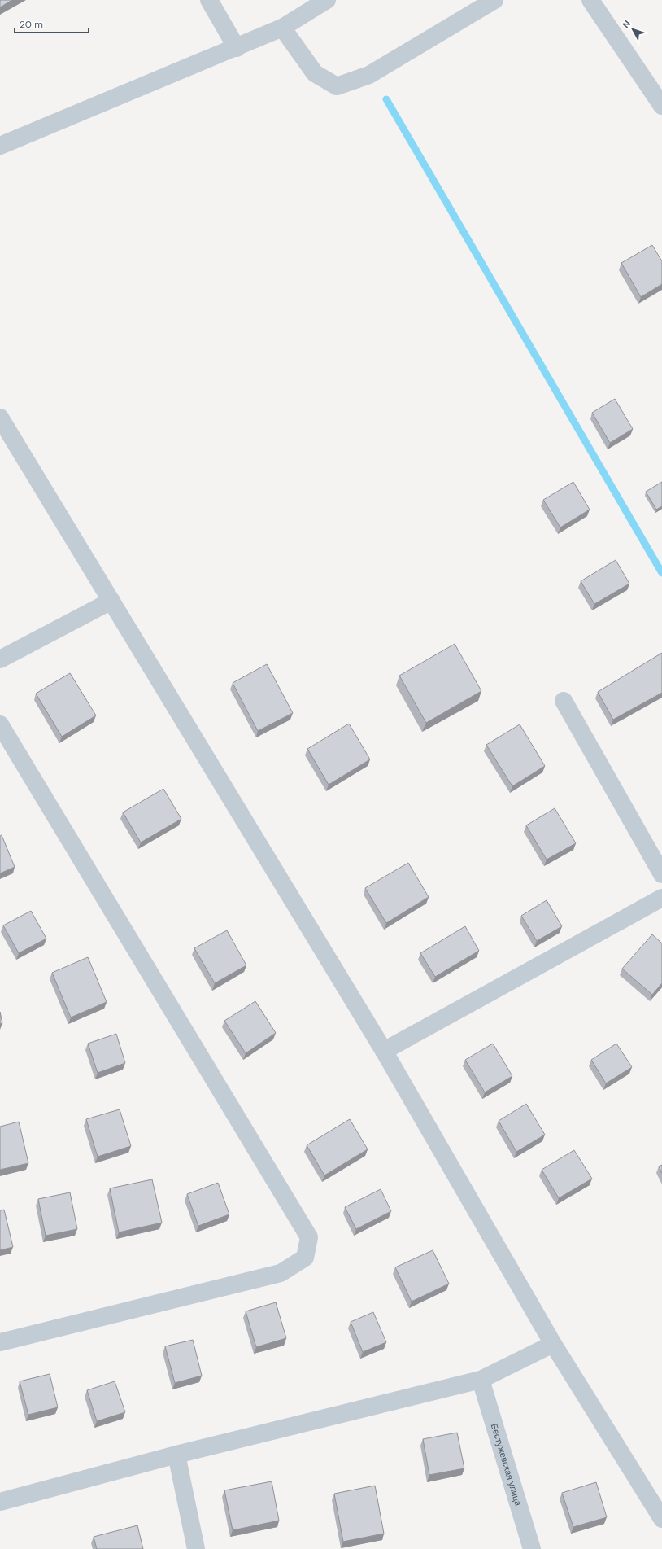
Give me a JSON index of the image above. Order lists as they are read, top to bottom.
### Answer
{
  "streets": {
    "street": ["Бестужевская улица"]
  },
  "scale_bar": "20 m",
  "north": "top left"
}
